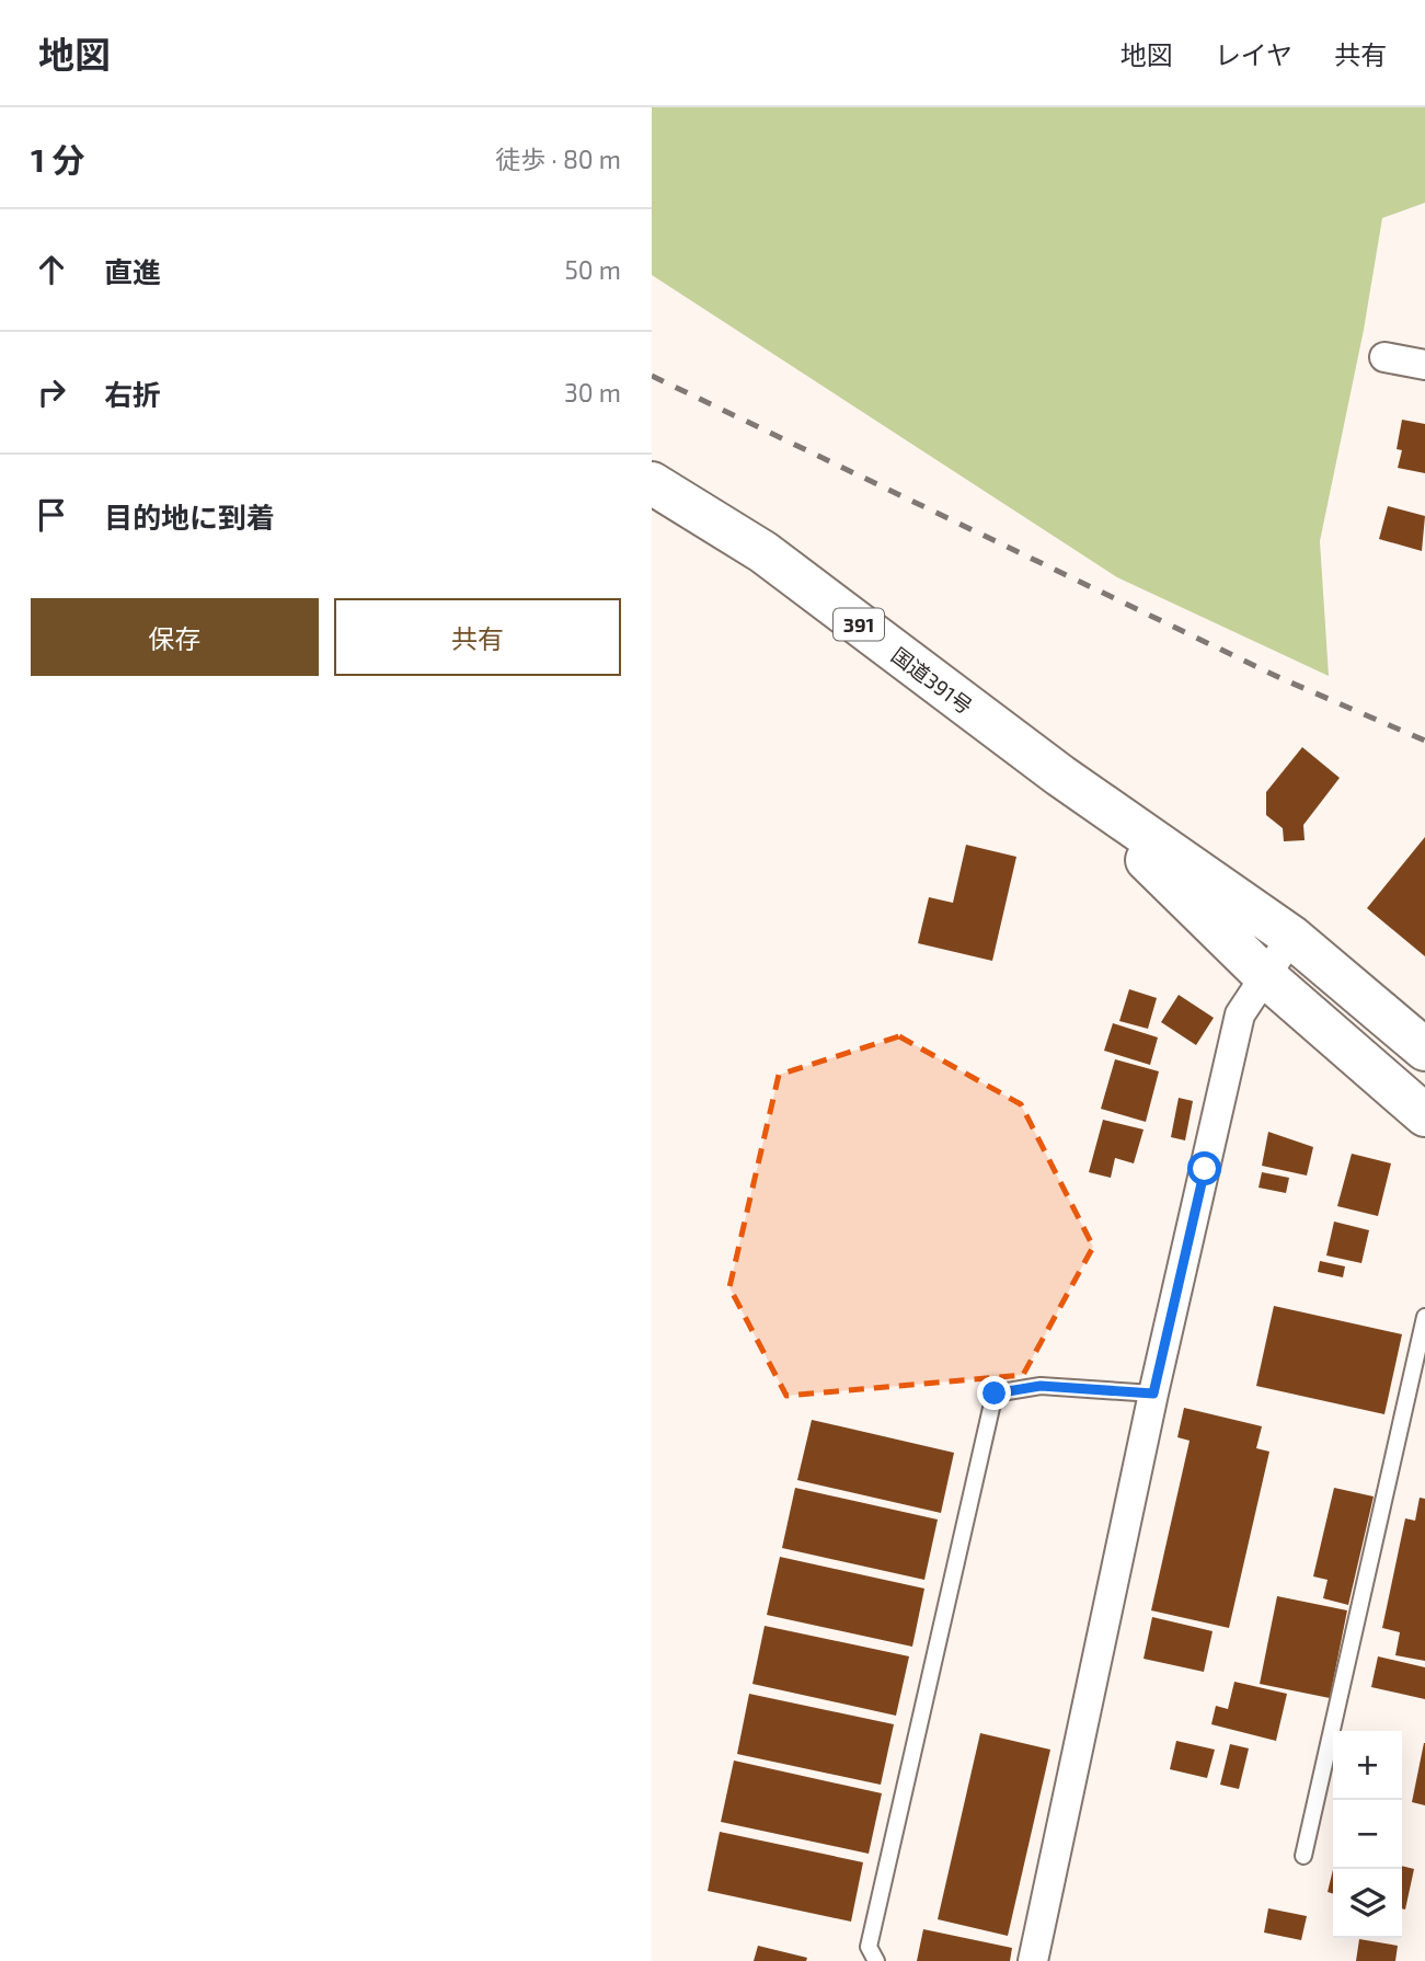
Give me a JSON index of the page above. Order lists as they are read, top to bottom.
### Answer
{
  "streets": {
    "highway": ["391", "国道391号"]
  },
  "page": {
    "header": "地図",
    "nav": ["地図", "レイヤ", "共有"],
    "heading": ["1 分", "徒歩 · 80 m"],
    "list": [
      ["直進", "50 m"],
      ["右折", "30 m"],
      "目的地に到着"
    ],
    "buttons": ["保存", "共有"],
    "map_buttons": ["+", "−"]
  }
}
